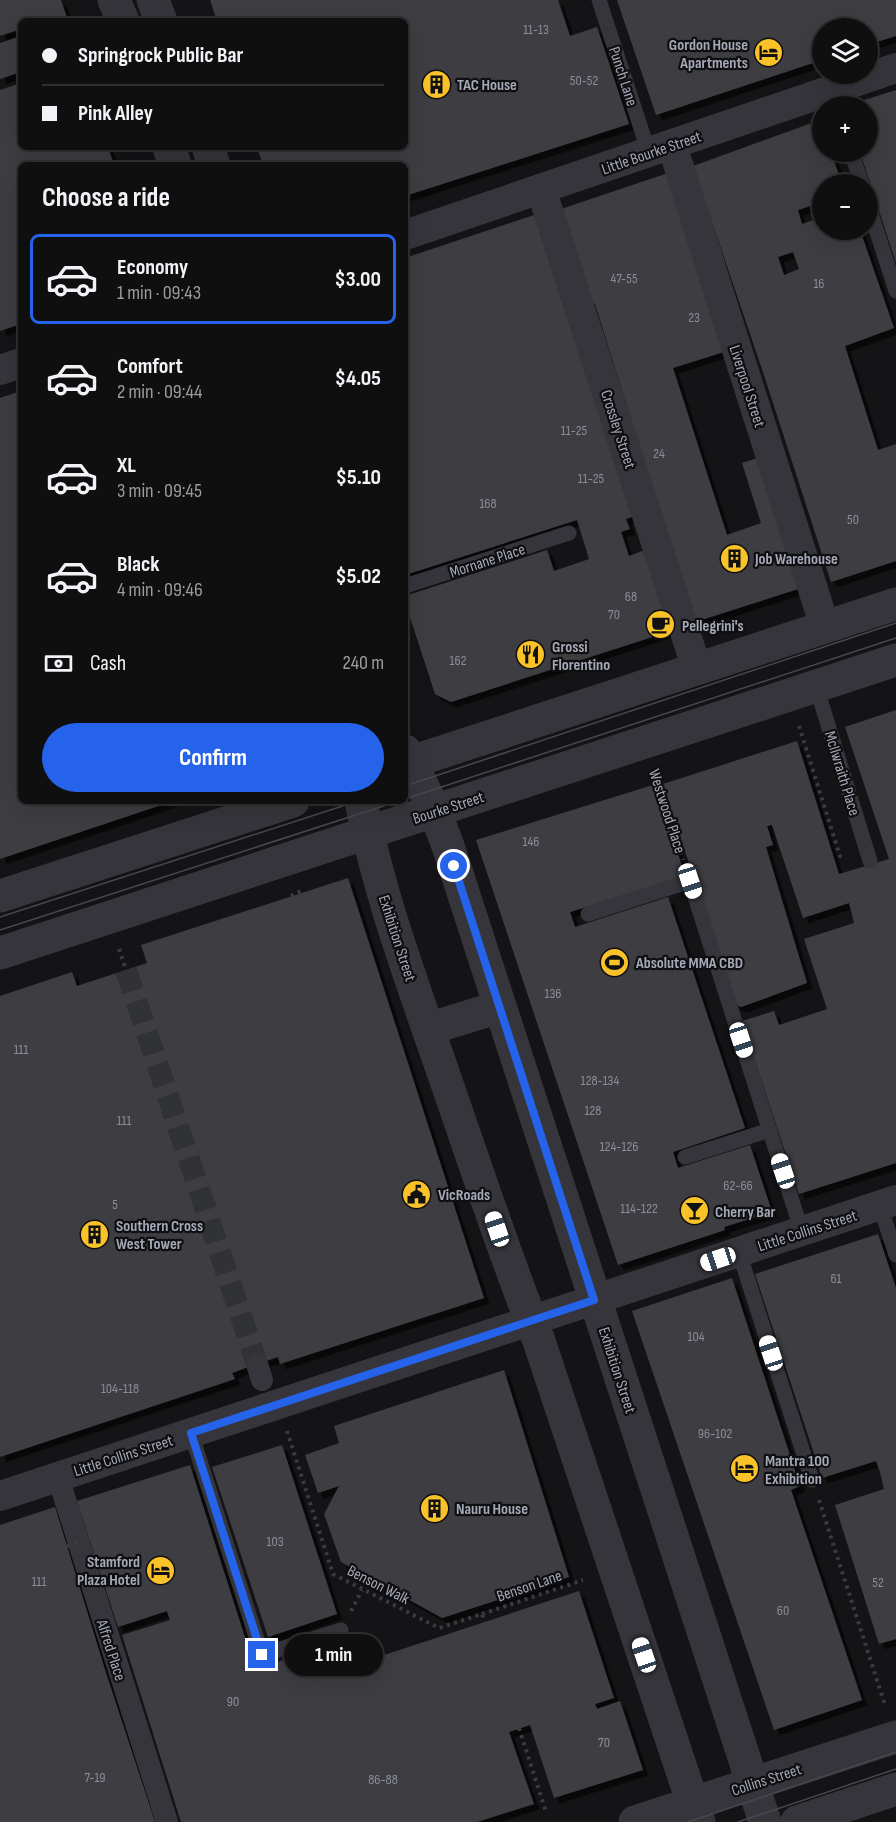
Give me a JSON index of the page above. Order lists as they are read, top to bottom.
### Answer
{
  "streets": {
    "street": [
      "Little Bourke Street",
      "Liverpool Street",
      "Crossley Street",
      "Bourke Street",
      "Exhibition Street",
      "Little Collins Street",
      "Alfred Place",
      "Collins Street"
    ],
    "lane": ["Punch Lane", "Mornane Place", "McIlwraith Place"],
    "path": ["Westwood Place", "Benson Walk", "Benson Lane"]
  },
  "crossings": [
    ["Punch Lane", "Little Bourke Street"],
    ["Punch Lane", "Liverpool Street"],
    ["Little Bourke Street", "Liverpool Street"],
    ["Little Bourke Street", "Crossley Street"],
    ["McIlwraith Place", "Bourke Street"],
    ["Bourke Street", "Westwood Place"],
    ["Bourke Street", "Exhibition Street"],
    ["Exhibition Street", "Little Collins Street"],
    ["Exhibition Street", "Collins Street"],
    ["Little Collins Street", "Alfred Place"],
    ["Benson Walk", "Benson Lane"]
  ],
  "places": {
    "hotel": ["Gordon House Apartments", "Mantra 100 Exhibition", "Stamford Plaza Hotel"],
    "building": [
      "TAC House",
      "Job Warehouse",
      "Southern Cross West Tower",
      "Nauru House"
    ],
    "cafe": ["Pellegrini's"],
    "restaurant": ["Grossi Florentino"],
    "sports": ["Absolute MMA CBD"],
    "public building": ["VicRoads"],
    "bar": ["Cherry Bar"]
  },
  "house_numbers": [
    "11-13",
    "50-52",
    "47-55",
    "16",
    "23",
    "11-25",
    "24",
    "11-25",
    "168",
    "50",
    "68",
    "70",
    "162",
    "146",
    "136",
    "111",
    "128-134",
    "128",
    "111",
    "124-126",
    "62-66",
    "5",
    "114-122",
    "61",
    "104",
    "104-118",
    "96-102",
    "103",
    "111",
    "52",
    "60",
    "90",
    "70",
    "7-19",
    "86-88"
  ],
  "page": {
    "map_buttons": ["+", "−"],
    "banner": ["Springrock Public Bar", "Pink Alley"],
    "heading": "Choose a ride",
    "list": [
      {
        "name": "Economy",
        "note": "1 min · 09:43",
        "value": "$3.00"
      },
      {
        "name": "Comfort",
        "note": "2 min · 09:44",
        "value": "$4.05"
      },
      {
        "name": "XL",
        "note": "3 min · 09:45",
        "value": "$5.10"
      },
      {
        "name": "Black",
        "note": "4 min · 09:46",
        "value": "$5.02"
      }
    ],
    "pay": ["Cash", "240 m"],
    "buttons": "Confirm",
    "bubble": "1 min"
  }
}
